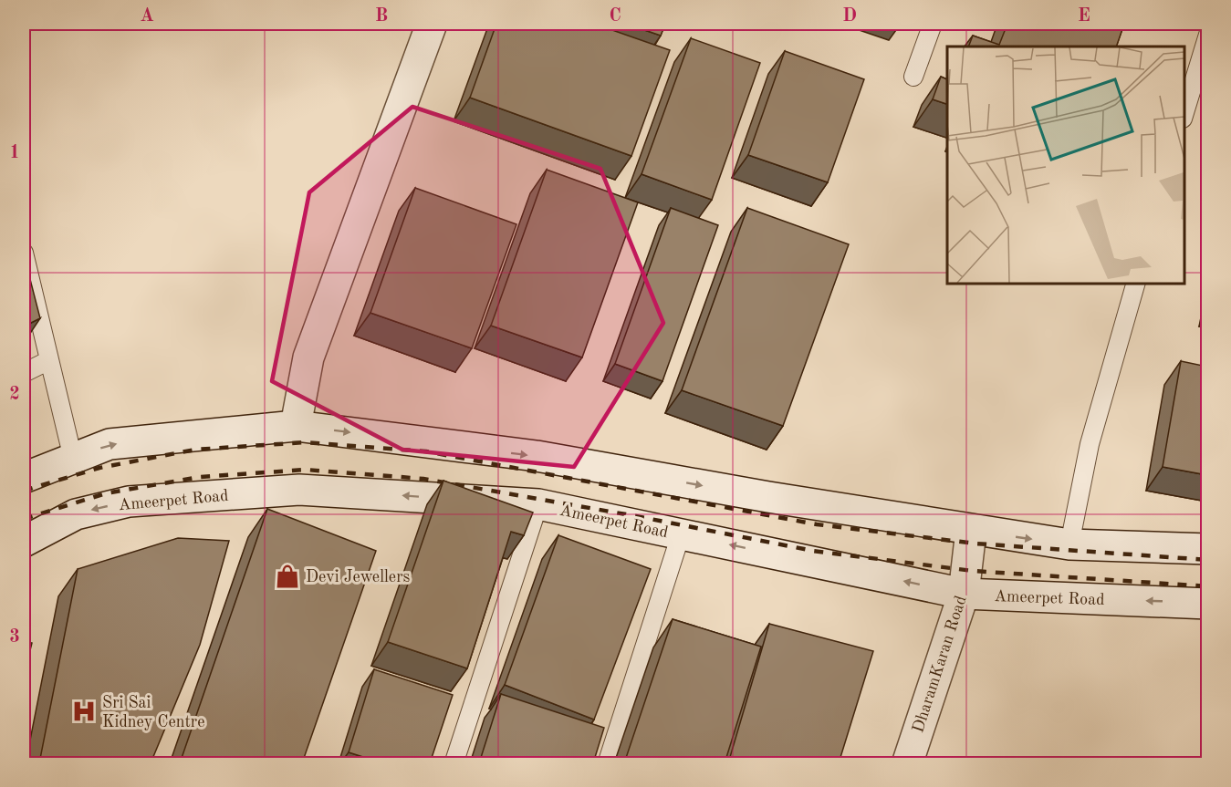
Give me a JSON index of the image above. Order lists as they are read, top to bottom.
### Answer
{
  "streets": {
    "main road": ["Ameerpet Road", "DharamKaran Road"]
  },
  "crossings": [
    ["Ameerpet Road", "DharamKaran Road"]
  ],
  "places": {
    "shop": ["Devi Jewellers"],
    "hospital": ["Sri Sai Kidney Centre"]
  },
  "grid": {
    "columns": [
      "A",
      "B",
      "C",
      "D",
      "E"
    ],
    "rows": ["1", "2", "3"]
  }
}
